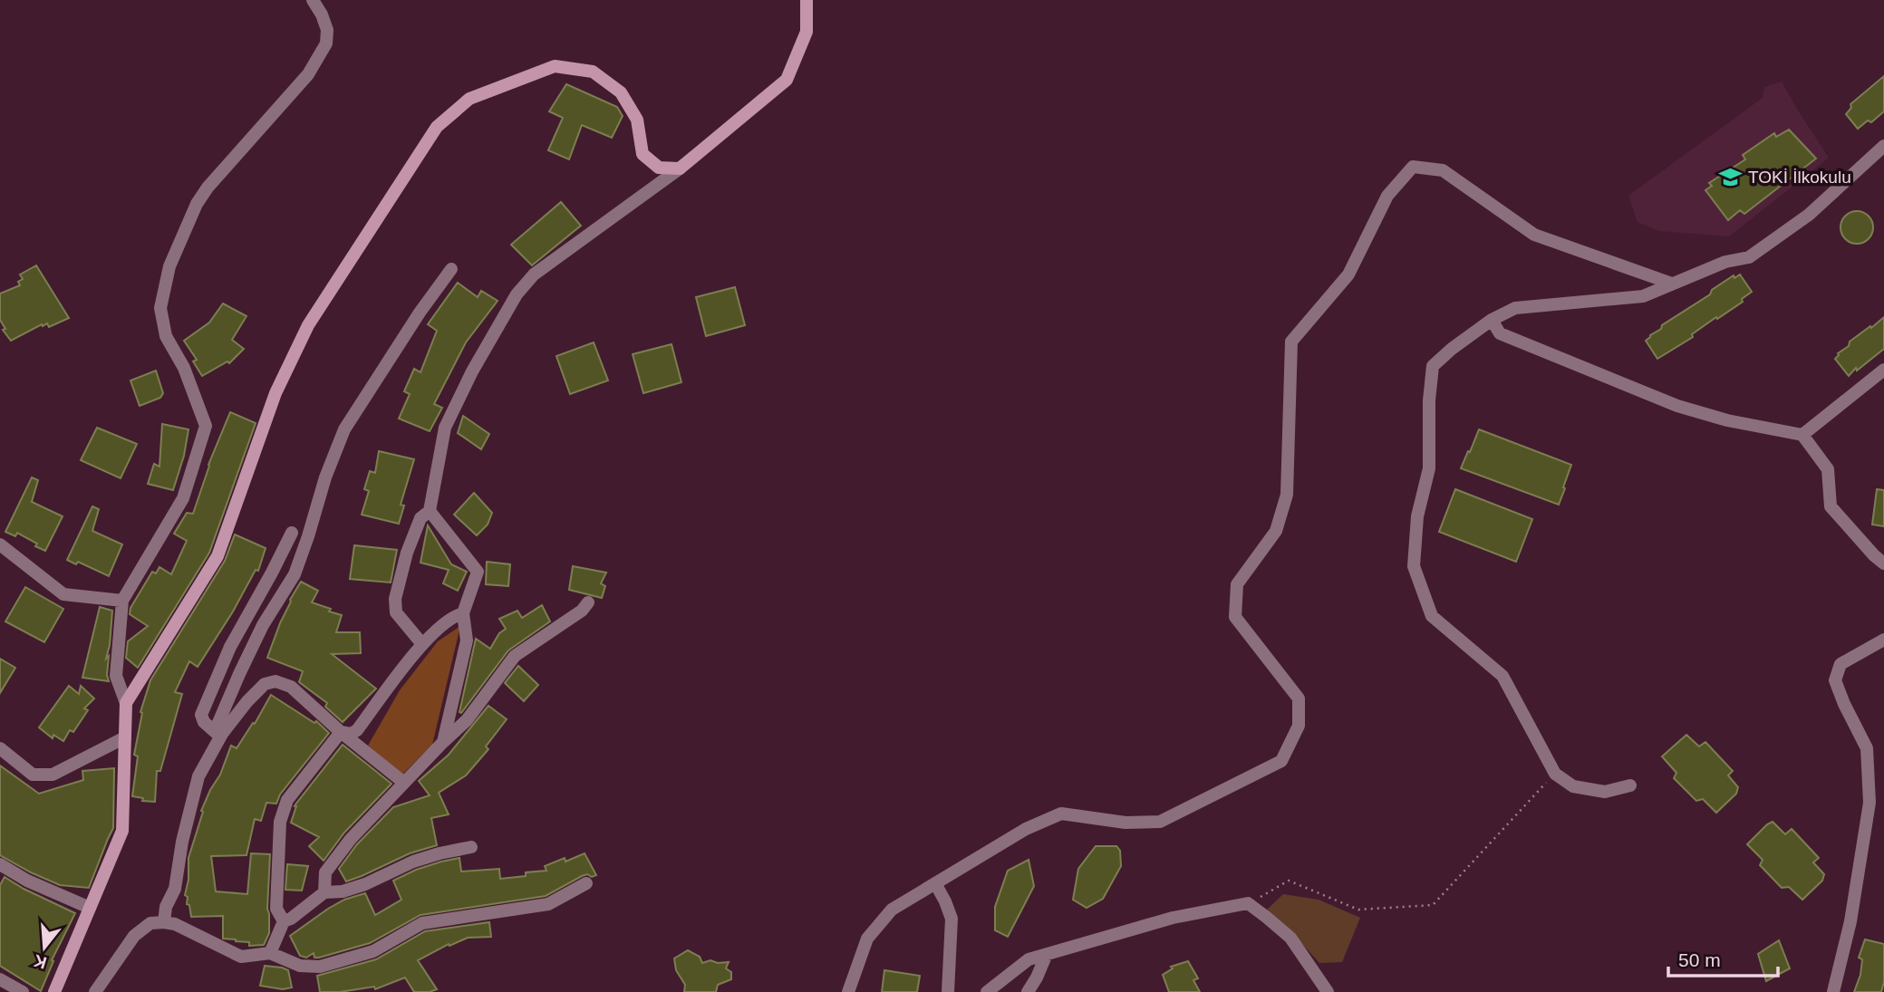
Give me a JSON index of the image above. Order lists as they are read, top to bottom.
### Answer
{
  "places": {
    "school or university": ["TOKİ İlkokulu"]
  },
  "scale_bar": "50 m",
  "north": "bottom"
}
